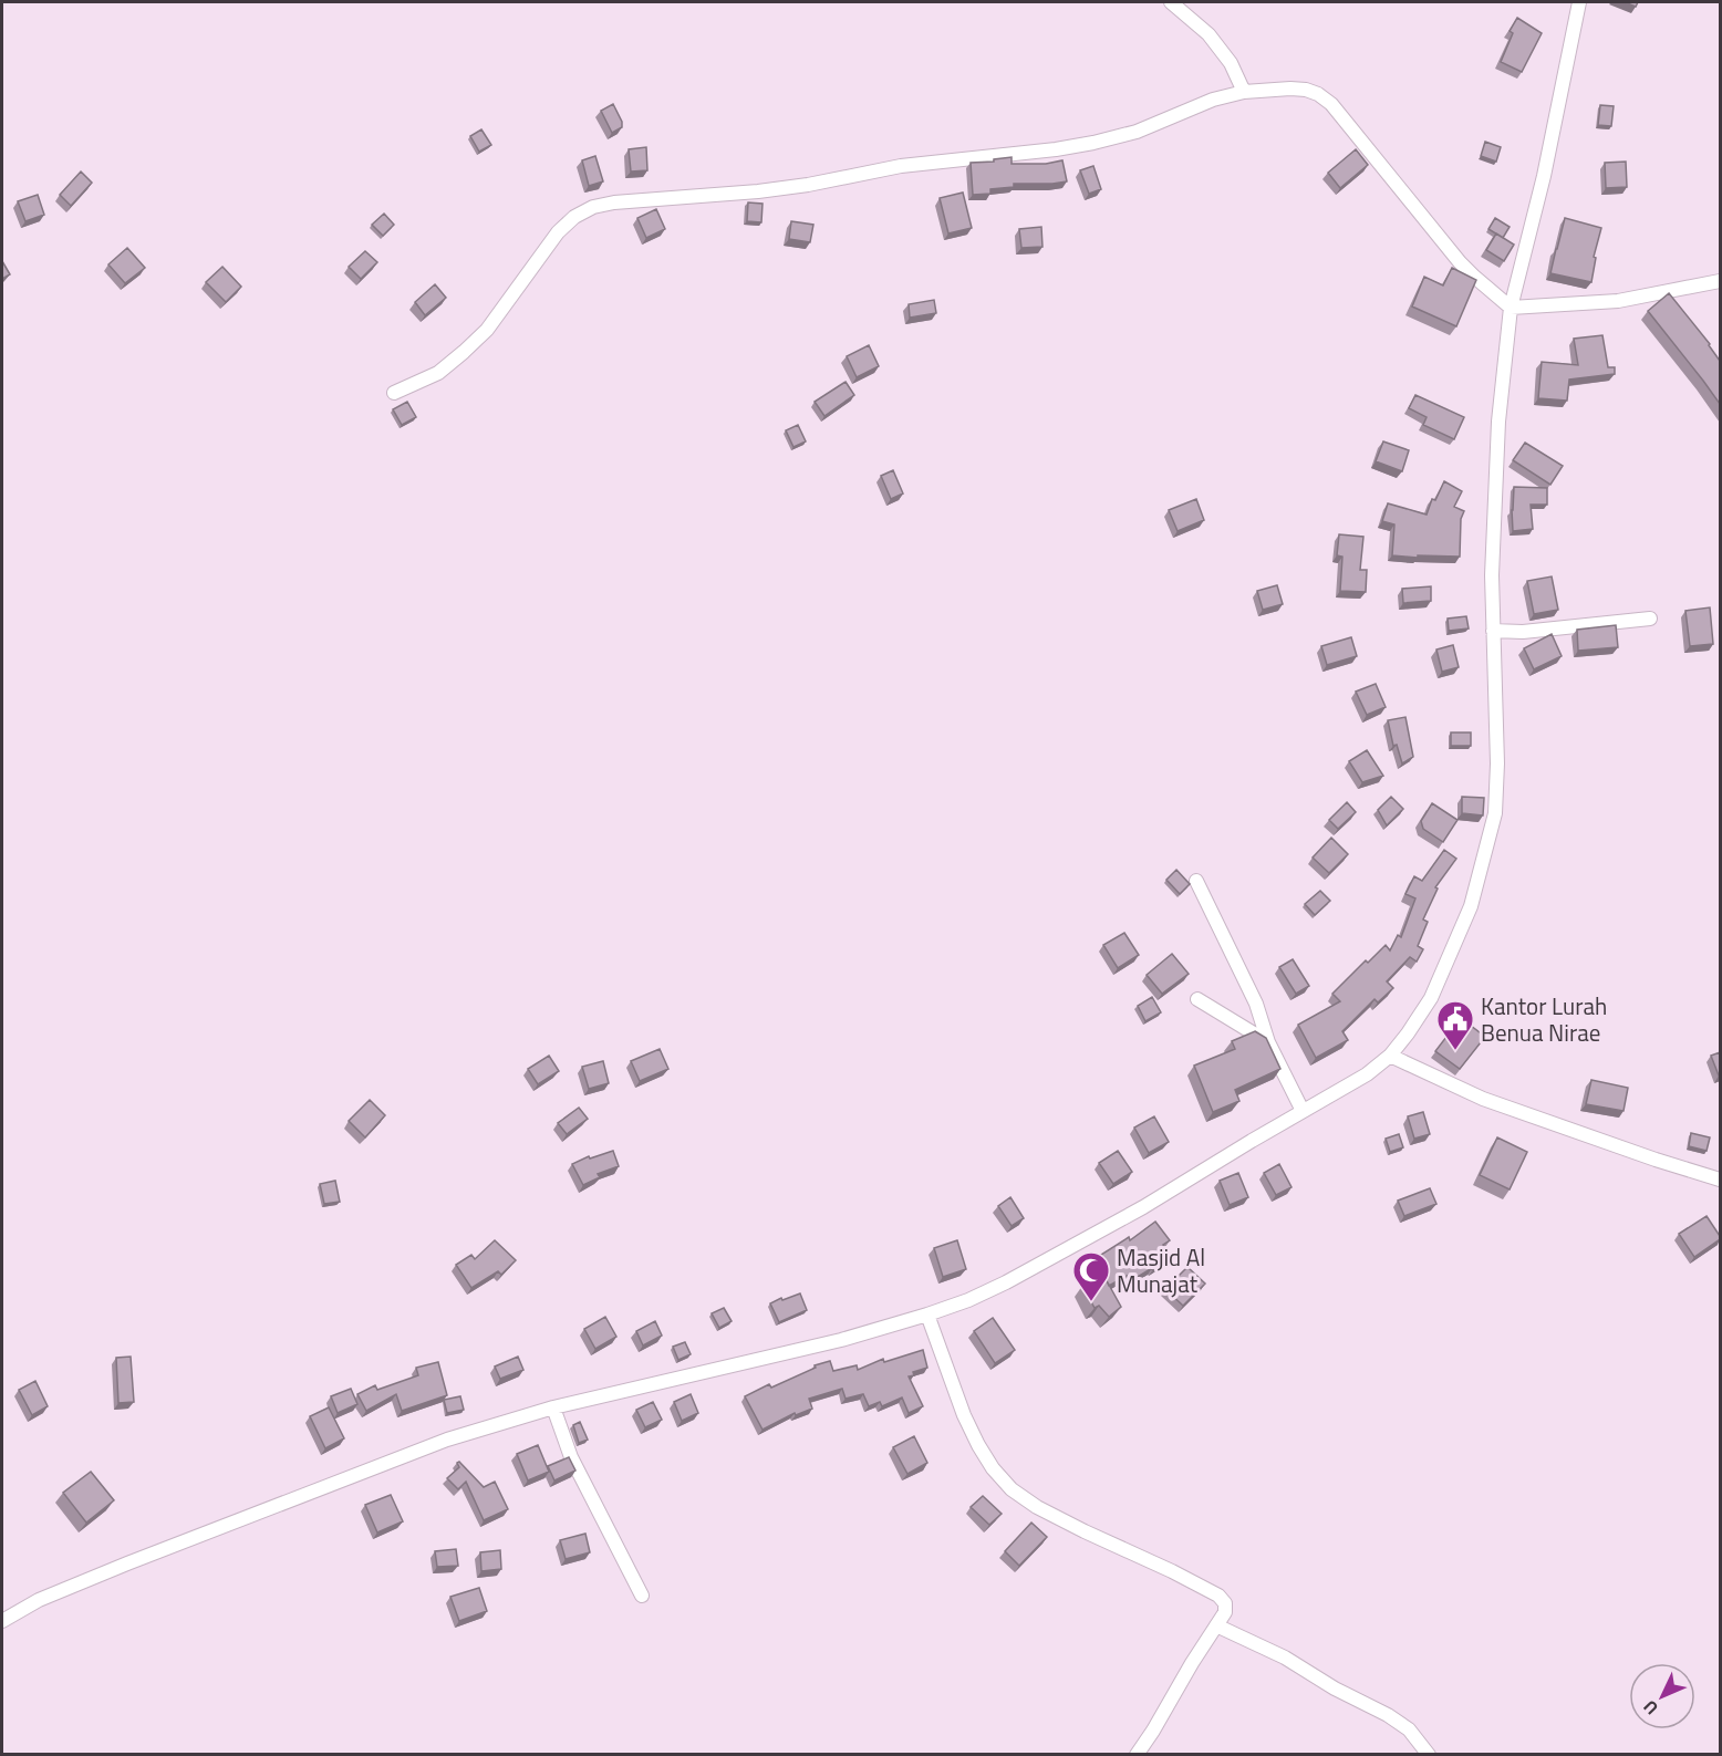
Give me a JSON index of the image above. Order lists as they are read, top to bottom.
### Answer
{
  "places": {
    "public building": ["Kantor Lurah Benua Nirae"],
    "mosque": ["Masjid Al Munajat"]
  },
  "north": "bottom left"
}
